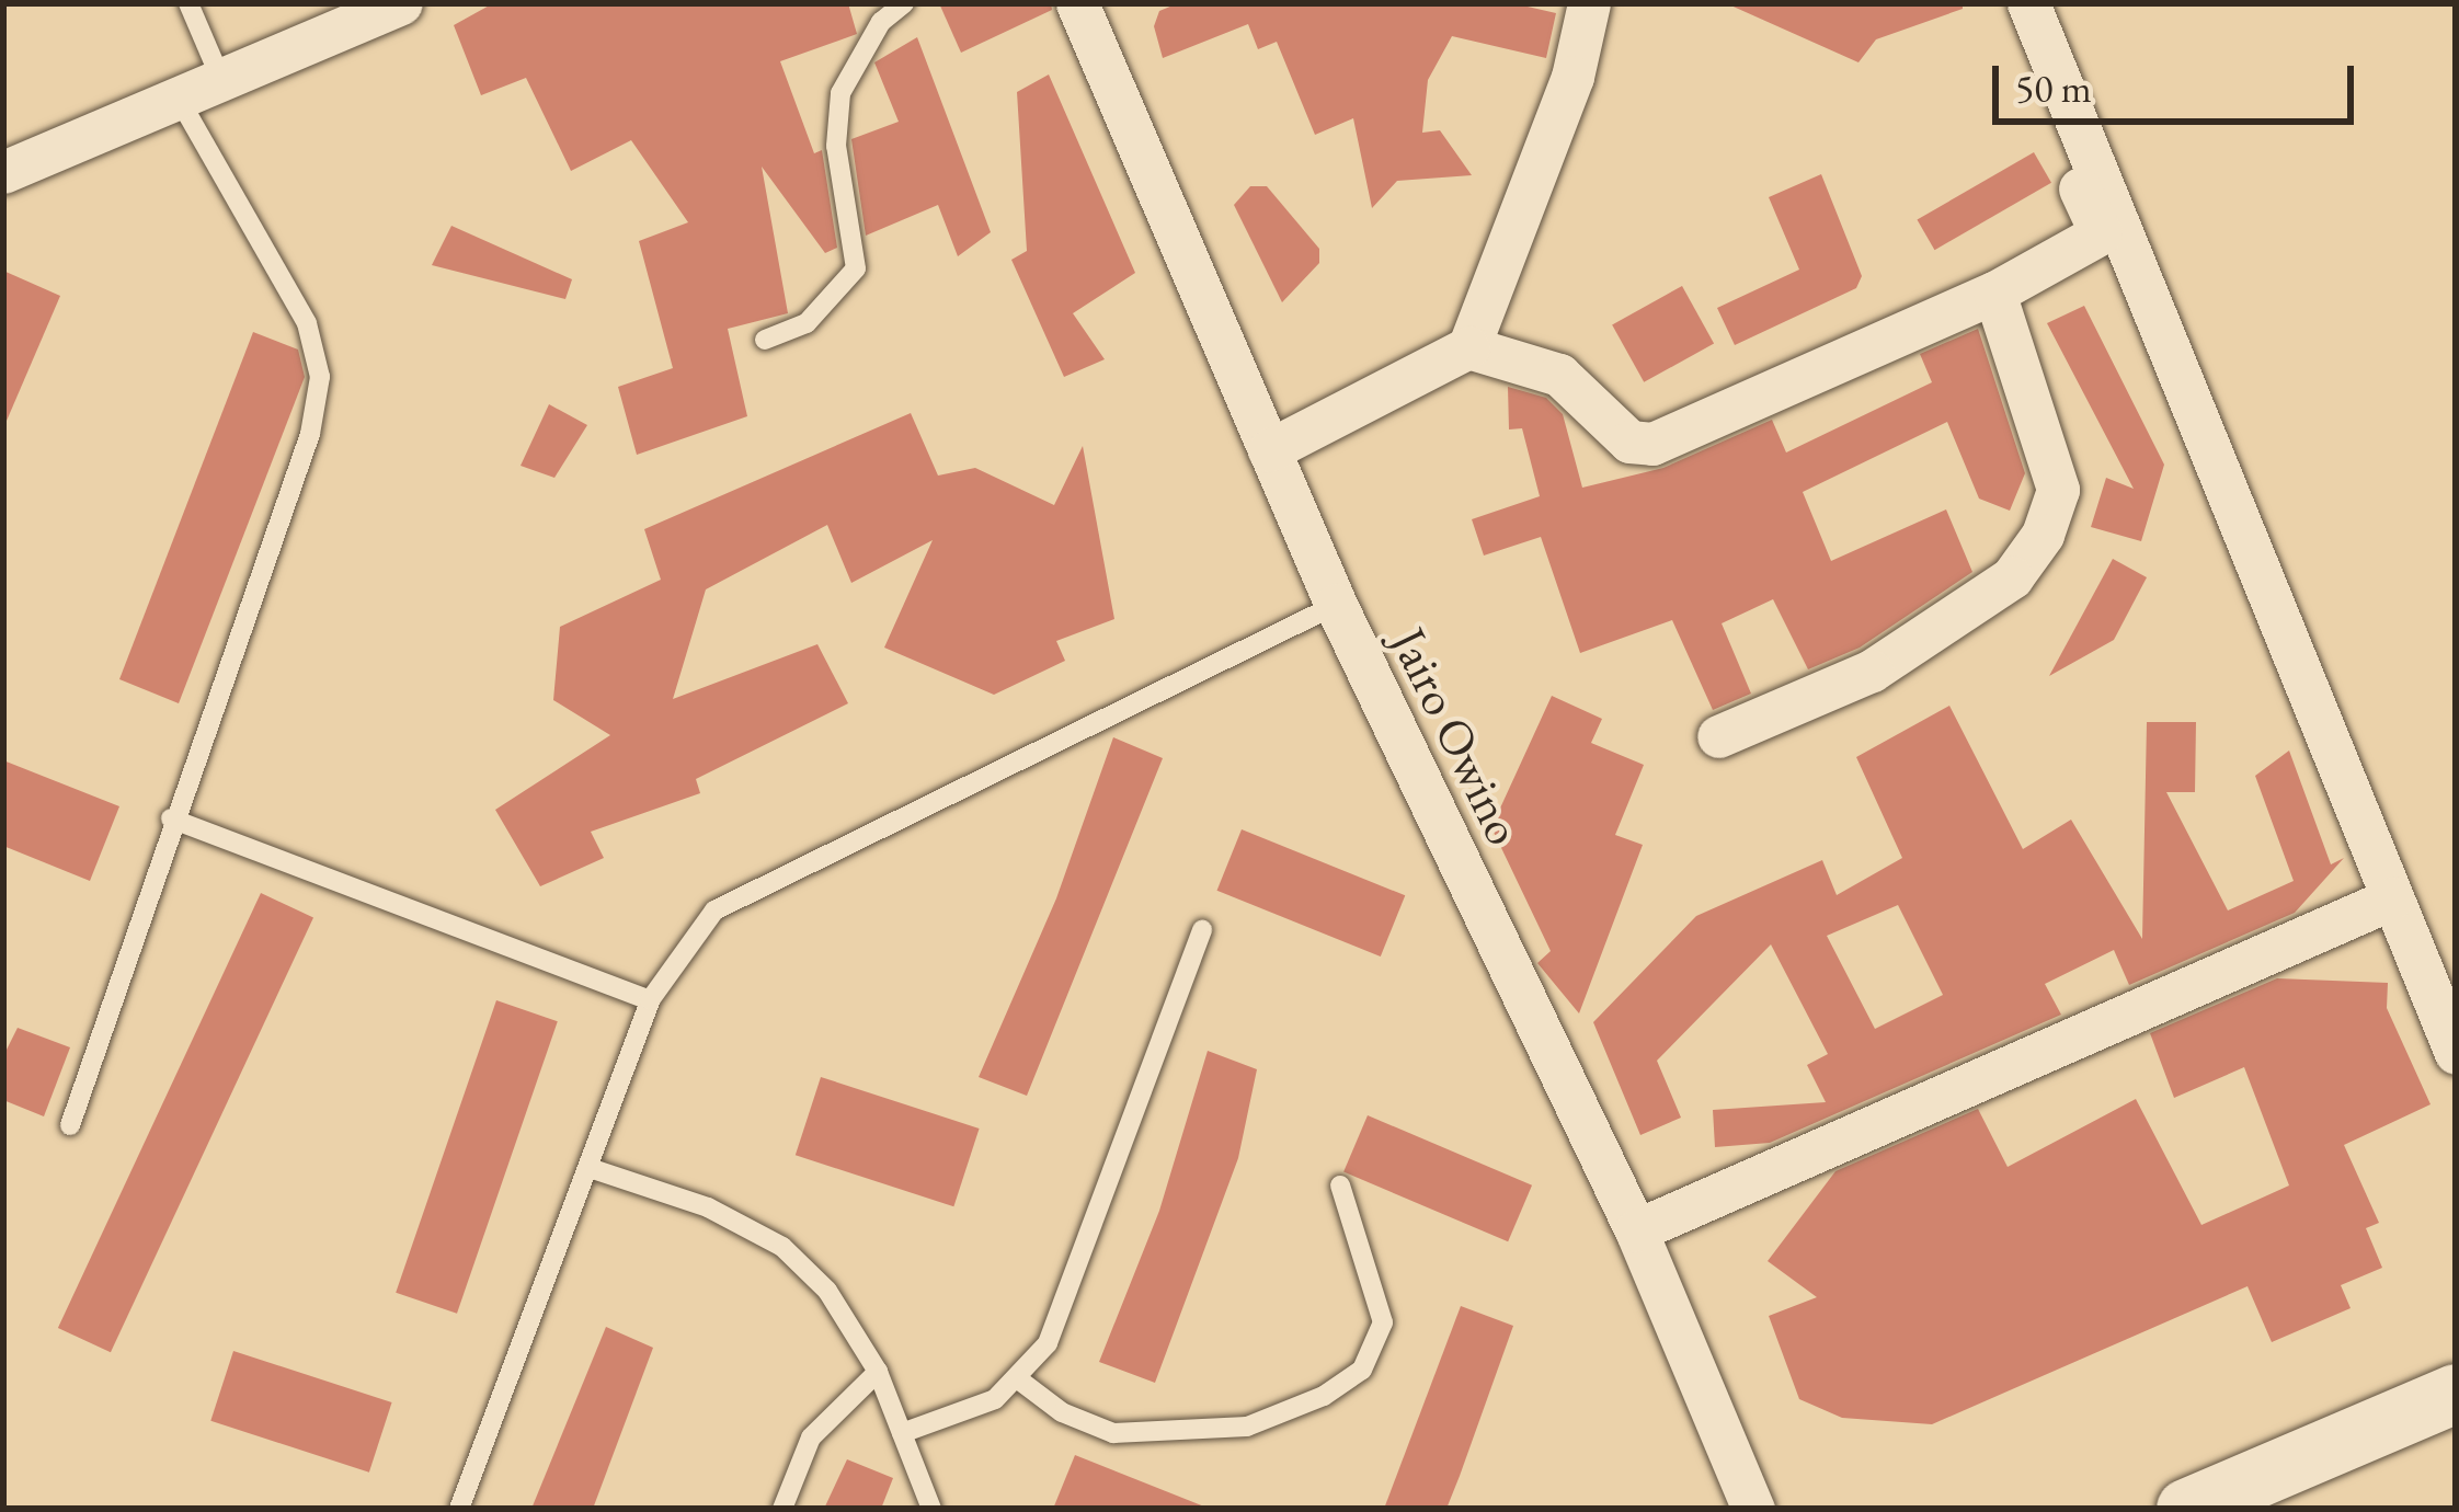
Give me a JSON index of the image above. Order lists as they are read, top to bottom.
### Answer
{
  "streets": {
    "street": ["Jairo Owino"]
  },
  "scale_bar": "50 m"
}
